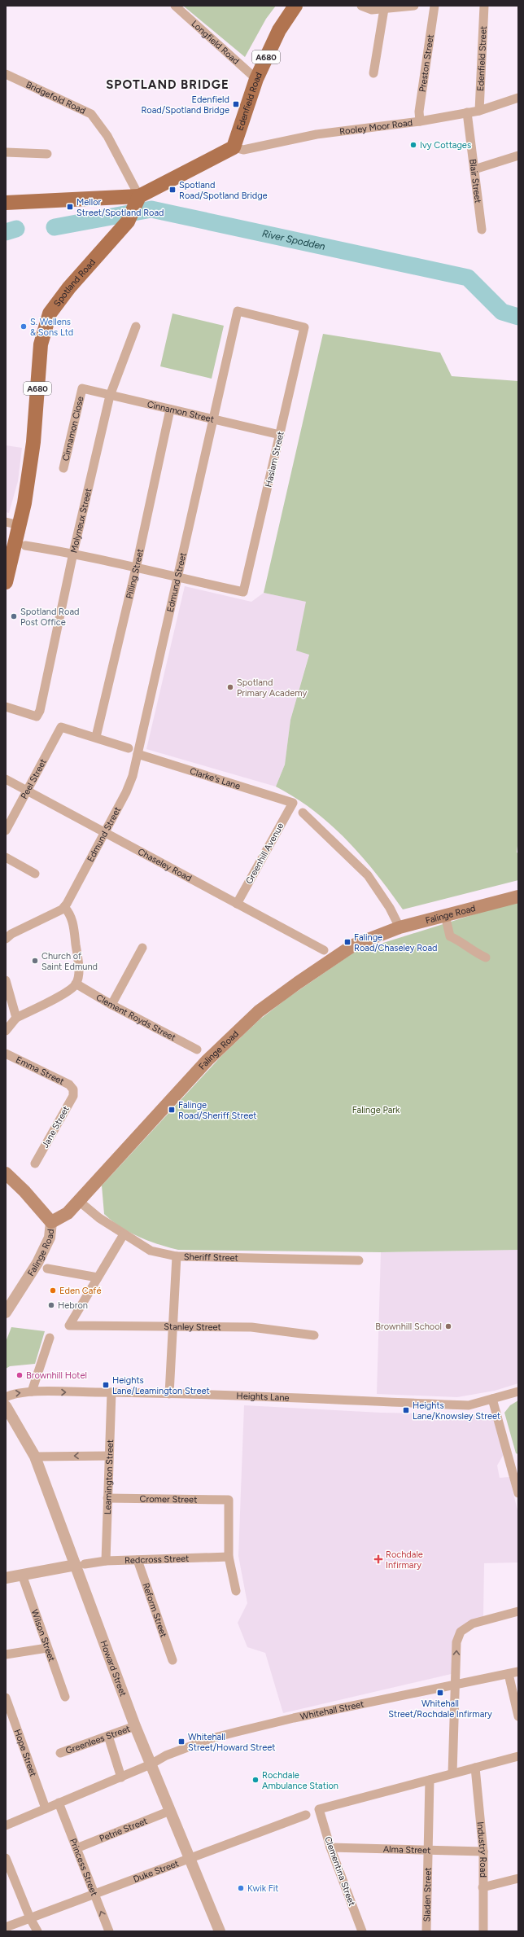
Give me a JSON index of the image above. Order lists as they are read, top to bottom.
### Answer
{
  "streets": {
    "main road": [
      "A680",
      "Edenfield Road",
      "Spotland Road",
      "Falinge Road"
    ],
    "street": [
      "Longfield Road",
      "Edenfield Street",
      "Preston Street",
      "Bridgefold Road",
      "Rooley Moor Road",
      "Blair Street",
      "Cinnamon Street",
      "Cinnamon Close",
      "Haslam Street",
      "Molyneux Street",
      "Pilling Street",
      "Edmund Street",
      "Clarke's Lane",
      "Peel Street",
      "Greenhill Avenue",
      "Chaseley Road",
      "Clement Royds Street",
      "Emma Street",
      "Jane Street",
      "Sheriff Street",
      "Stanley Street",
      "Heights Lane",
      "Leamington Street",
      "Cromer Street",
      "Redcross Street",
      "Reform Street",
      "Wilson Street",
      "Howard Street",
      "Whitehall Street",
      "Greenlees Street",
      "Hope Street",
      "Petrie Street",
      "Alma Street",
      "Industry Road",
      "Princess Street",
      "Duke Street",
      "Clementina Street",
      "Sladen Street"
    ]
  },
  "crossings": [
    ["Longfield Road", "Edenfield Road"],
    ["Edenfield Street", "Rooley Moor Road"],
    ["Preston Street", "Rooley Moor Road"],
    ["Bridgefold Road", "Spotland Road"],
    ["Edenfield Road", "Rooley Moor Road"],
    ["Rooley Moor Road", "Blair Street"],
    ["Cinnamon Street", "Cinnamon Close"],
    ["Cinnamon Street", "Haslam Street"],
    ["Cinnamon Street", "Molyneux Street"],
    ["Cinnamon Street", "Pilling Street"],
    ["Cinnamon Street", "Edmund Street"],
    ["Haslam Street", "Edmund Street"],
    ["Pilling Street", "Peel Street"],
    ["Edmund Street", "Clarke's Lane"],
    ["Edmund Street", "Chaseley Road"],
    ["Clarke's Lane", "Greenhill Avenue"],
    ["Peel Street", "Chaseley Road"],
    ["Greenhill Avenue", "Chaseley Road"],
    ["Falinge Road", "Sheriff Street"],
    ["Emma Street", "Jane Street"],
    ["Heights Lane", "Leamington Street"],
    ["Leamington Street", "Cromer Street"],
    ["Leamington Street", "Redcross Street"],
    ["Cromer Street", "Redcross Street"],
    ["Redcross Street", "Reform Street"],
    ["Redcross Street", "Wilson Street"],
    ["Redcross Street", "Howard Street"],
    ["Howard Street", "Whitehall Street"],
    ["Howard Street", "Greenlees Street"],
    ["Howard Street", "Petrie Street"],
    ["Howard Street", "Duke Street"],
    ["Whitehall Street", "Hope Street"],
    ["Whitehall Street", "Princess Street"],
    ["Petrie Street", "Princess Street"],
    ["Alma Street", "Industry Road"],
    ["Alma Street", "Clementina Street"],
    ["Alma Street", "Sladen Street"],
    ["Princess Street", "Duke Street"],
    ["Clementina Street", "Sladen Street"]
  ],
  "districts": ["SPOTLAND BRIDGE"],
  "water": ["River Spodden"],
  "parks": ["Falinge Park"],
  "places": {
    "transit": [
      "Edenfield Road/Spotland Bridge",
      "Spotland Road/Spotland Bridge",
      "Mellor Street/Spotland Road",
      "Falinge Road/Chaseley Road",
      "Falinge Road/Sheriff Street",
      "Heights Lane/Leamington Street",
      "Heights Lane/Knowsley Street",
      "Whitehall Street/Rochdale Infirmary",
      "Whitehall Street/Howard Street"
    ],
    "other": [
      "Ivy Cottages",
      "S. Wellens & Sons Ltd",
      "Spotland Road Post Office",
      "Spotland Primary Academy",
      "Church of Saint Edmund",
      "Eden Café",
      "Hebron",
      "Brownhill School",
      "Brownhill Hotel",
      "Rochdale Ambulance Station",
      "Kwik Fit"
    ],
    "health": ["Rochdale Infirmary"]
  }
}
